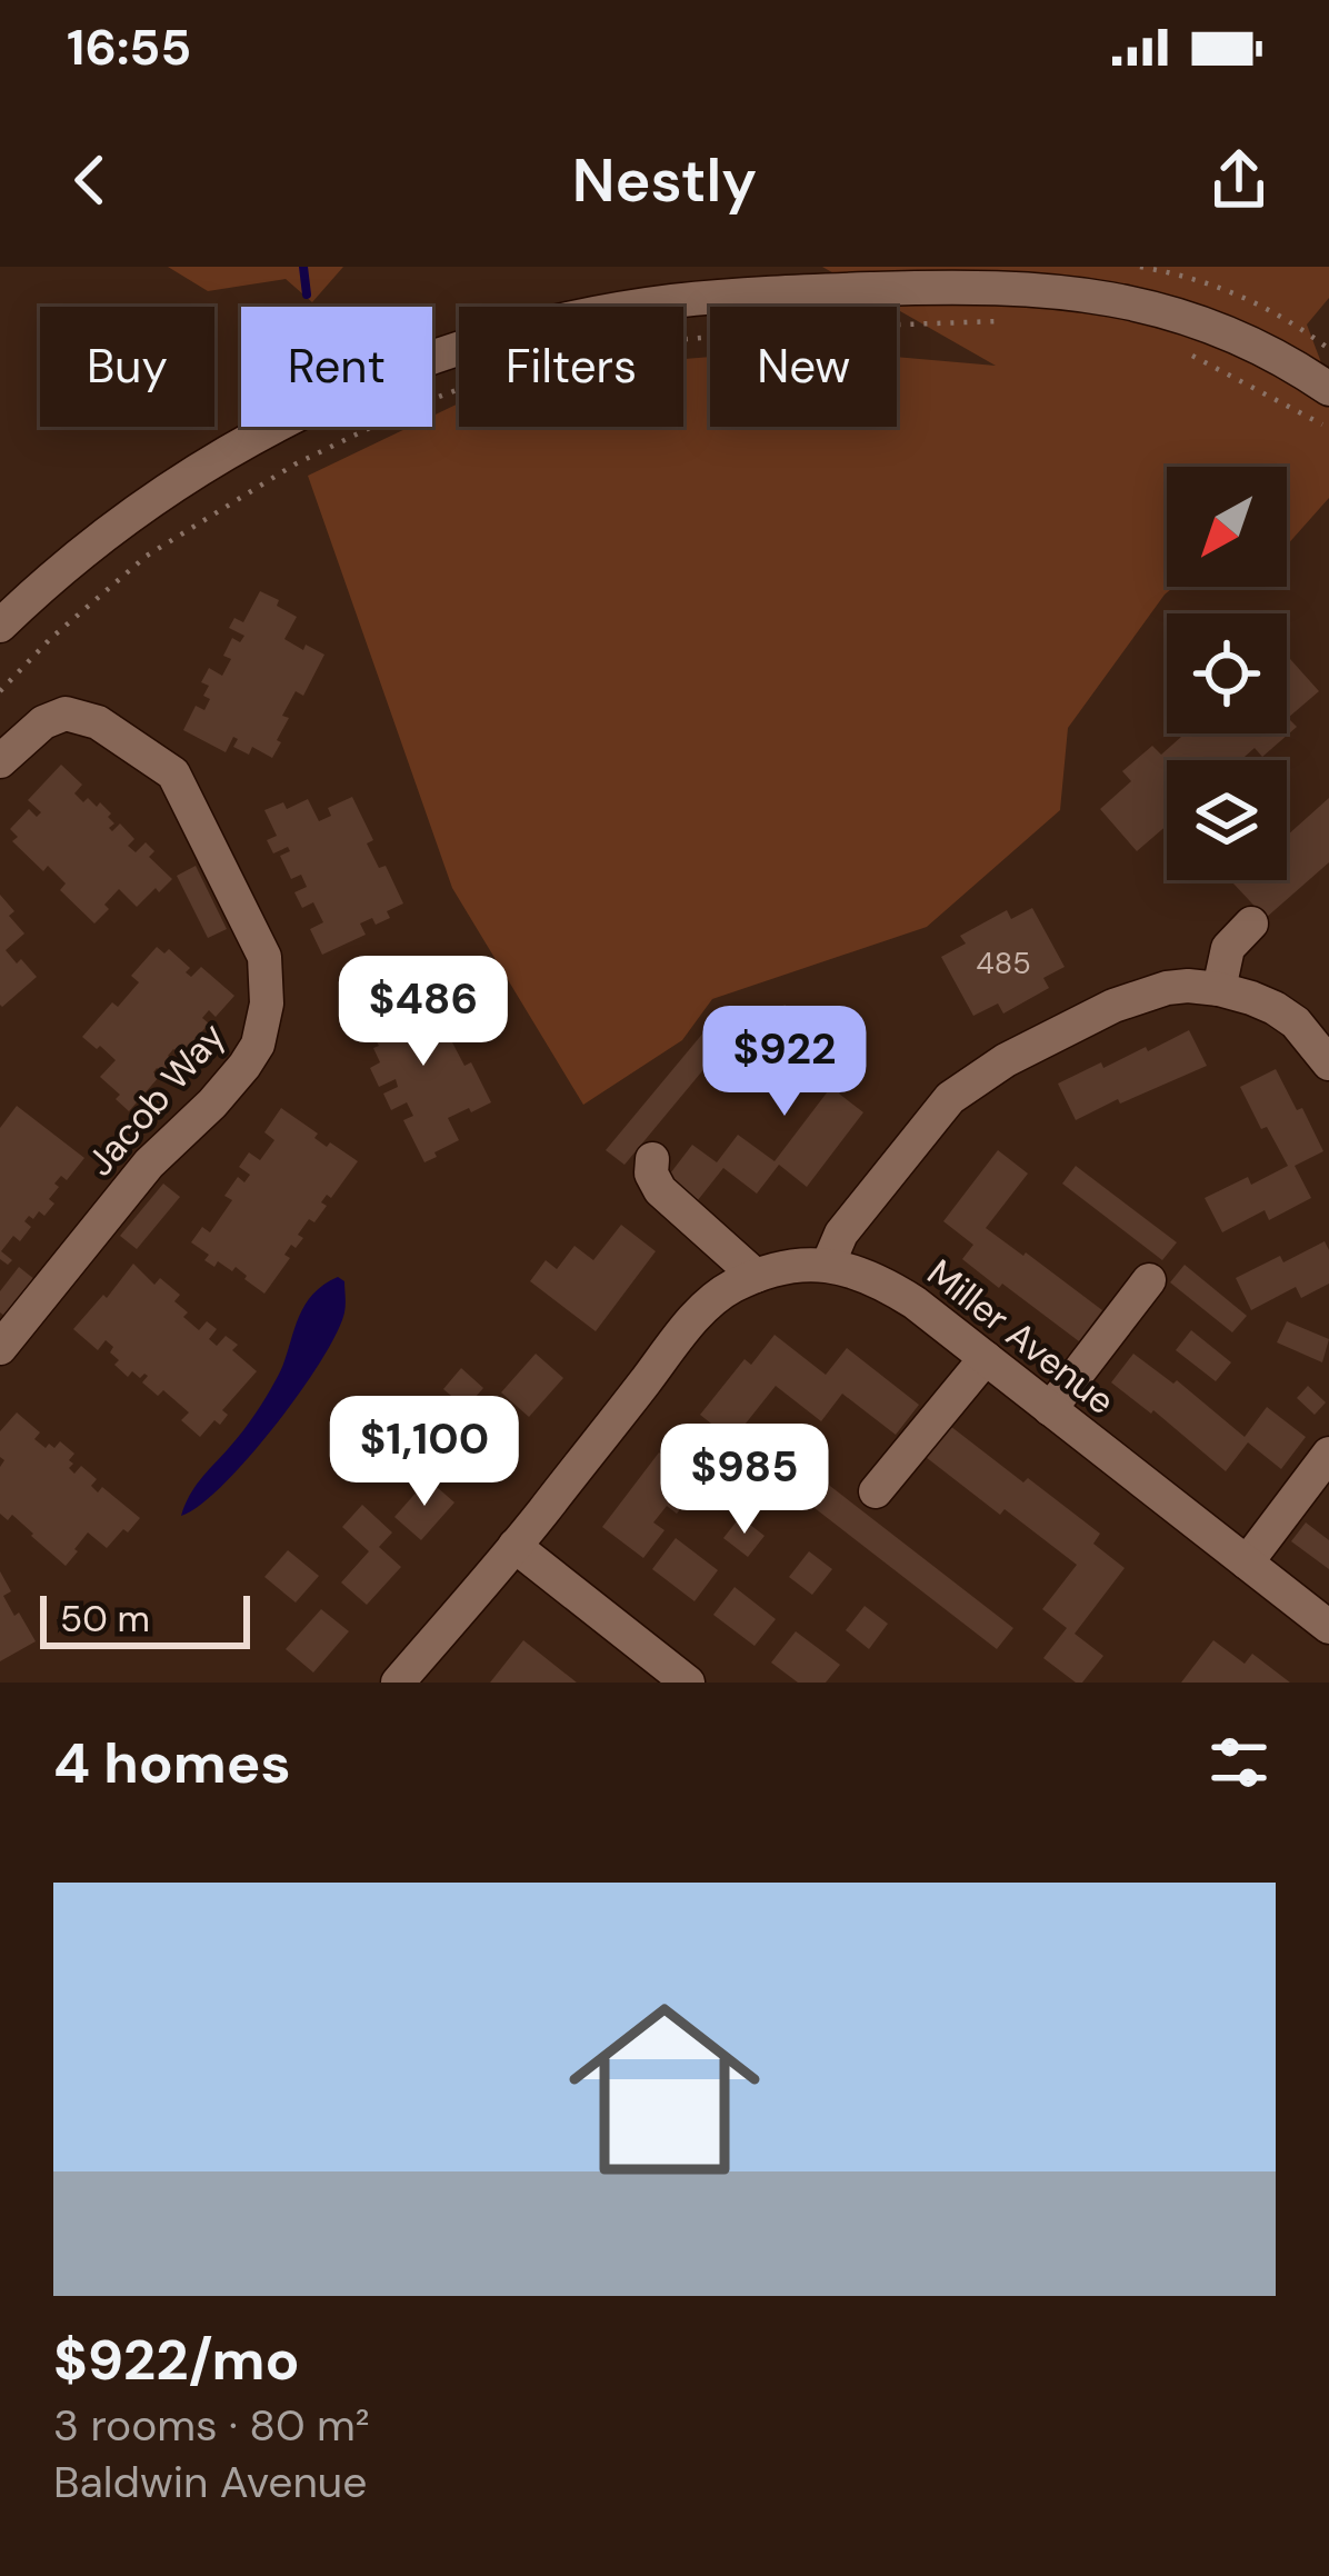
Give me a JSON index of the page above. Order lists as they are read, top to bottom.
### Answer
{
  "streets": {
    "street": ["Jacob Way", "Miller Avenue"]
  },
  "house_numbers": ["485"],
  "scale_bar": "50 m",
  "north": "bottom left",
  "page": {
    "status": "16:55",
    "header": "Nestly",
    "chip": [
      "Buy",
      "Rent",
      "Filters",
      "New"
    ],
    "price": [
      "$486",
      "$922",
      "$1,100",
      "$985"
    ],
    "scale": "50 m",
    "heading": "4 homes",
    "list": [
      {
        "name": "$922/mo",
        "note": "3 rooms · 80 m² · Baldwin Avenue"
      }
    ]
  }
}
